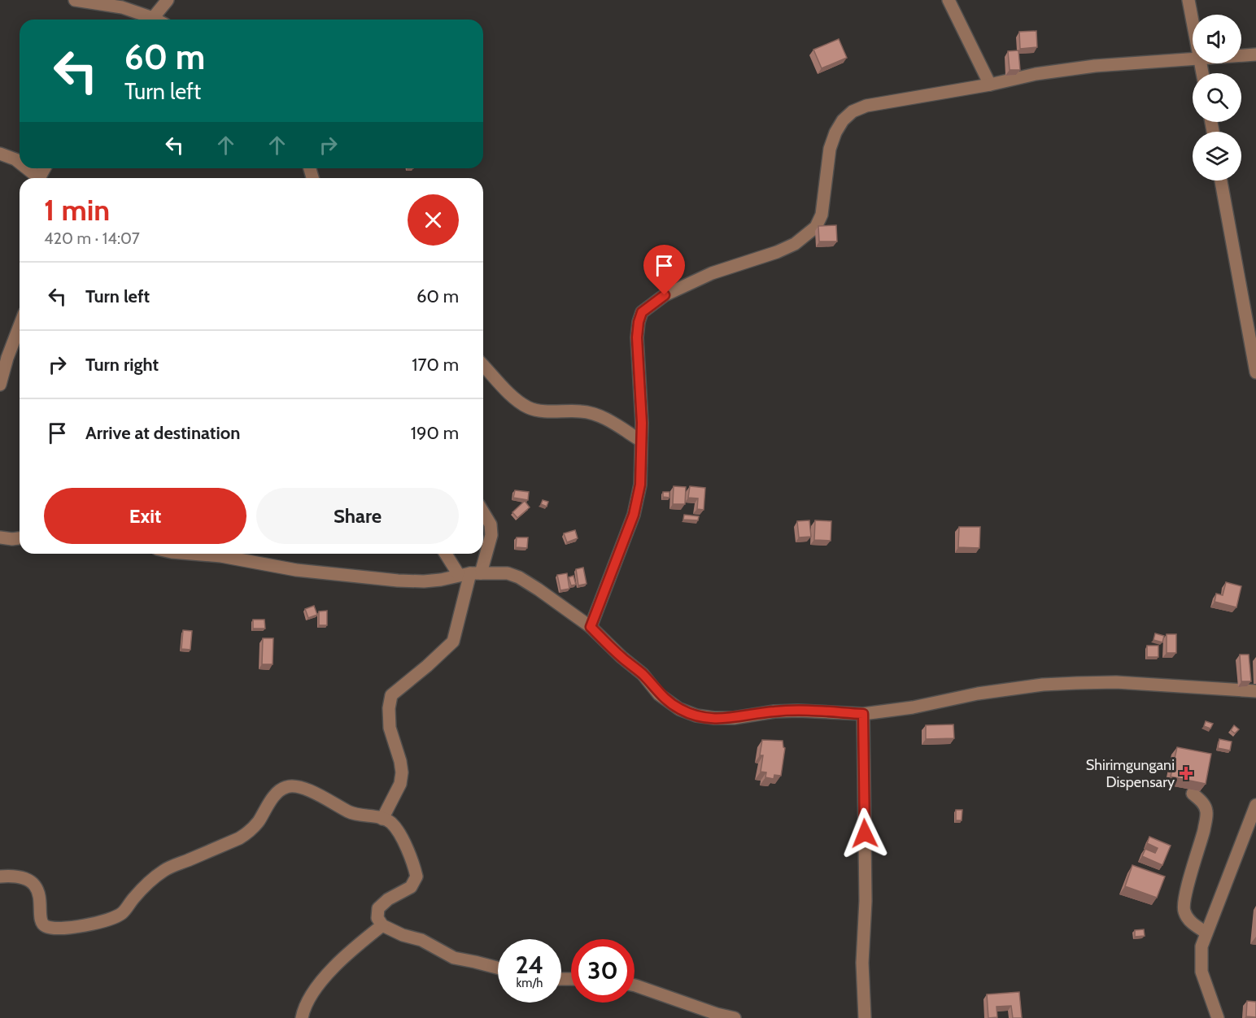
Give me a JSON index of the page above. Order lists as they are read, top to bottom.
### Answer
{
  "places": {
    "health": ["Shirimgungani Dispensary"]
  },
  "page": {
    "turn": ["60 m", "Turn left"],
    "heading": ["1 min", "420 m · 14:07"],
    "list": [
      {
        "name": "Turn left",
        "value": "60 m"
      },
      {
        "name": "Turn right",
        "value": "170 m"
      },
      {
        "name": "Arrive at destination",
        "value": "190 m"
      }
    ],
    "buttons": ["Exit", "Share"],
    "speed": "24 km/h",
    "limit": "30"
  }
}
